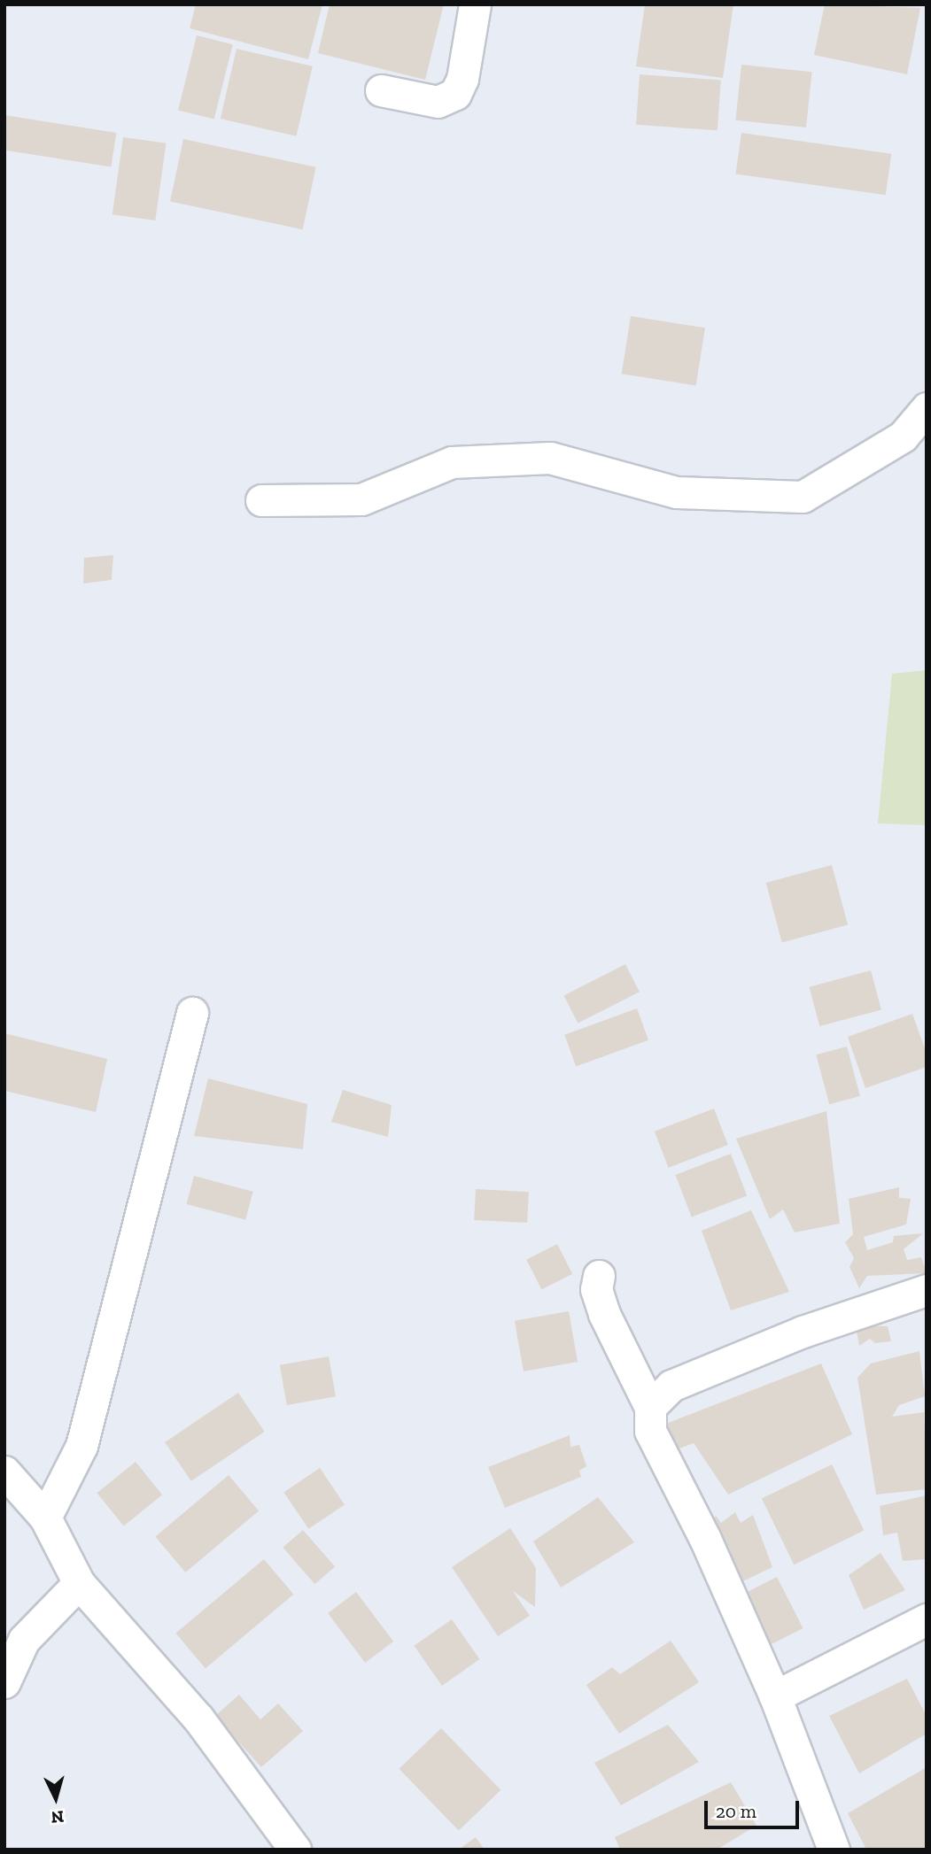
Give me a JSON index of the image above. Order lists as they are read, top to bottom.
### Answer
{
  "scale_bar": "20 m",
  "north": "bottom"
}
